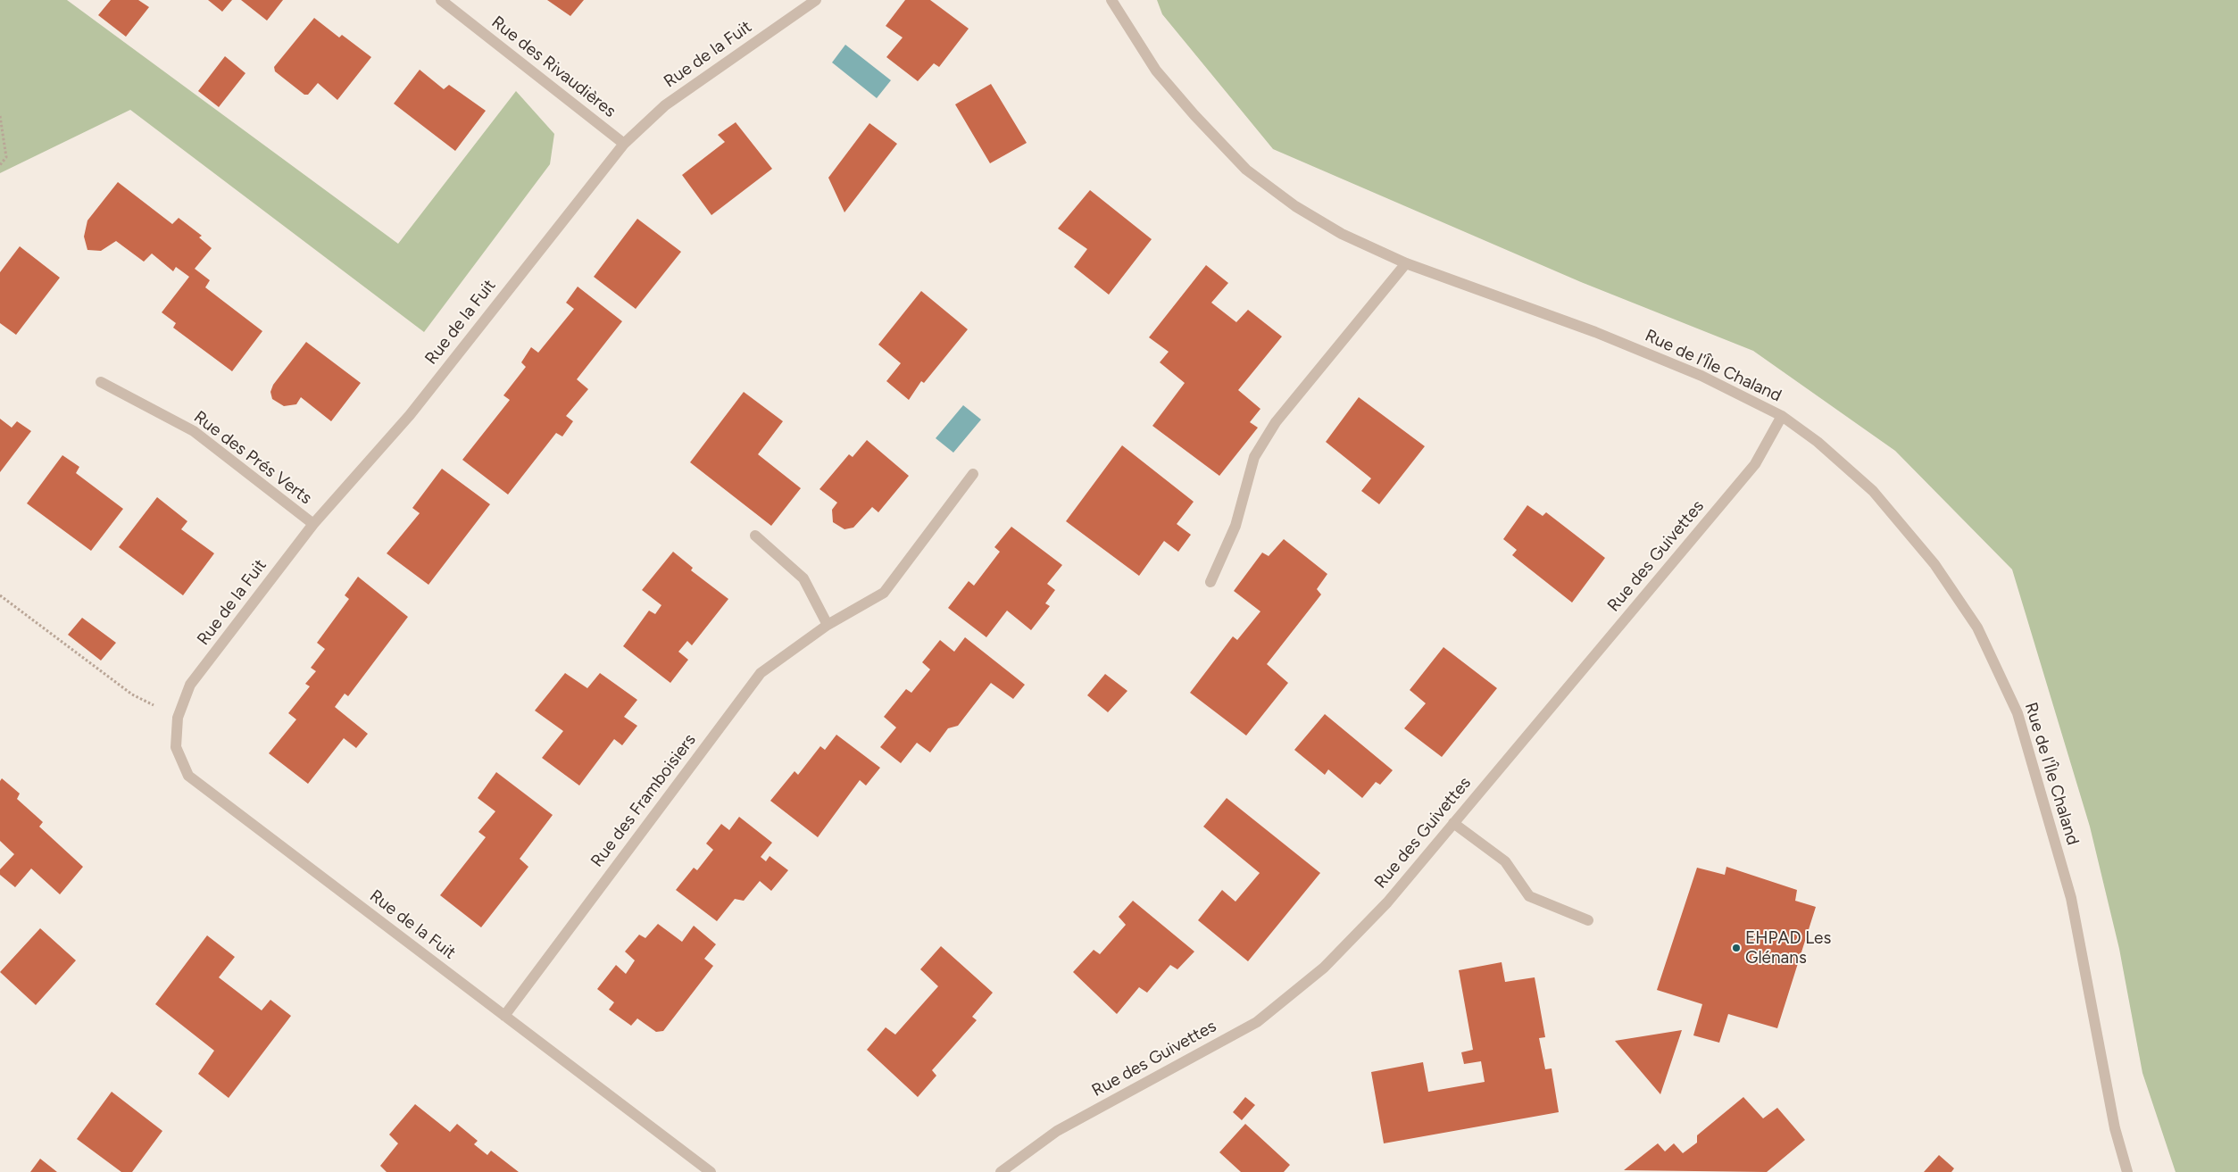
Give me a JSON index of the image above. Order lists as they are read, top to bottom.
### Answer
{
  "streets": {
    "street": [
      "Rue de la Fuit",
      "Rue des Rivaudières",
      "Rue de l'Île Chaland",
      "Rue des Prés Verts",
      "Rue des Guivettes",
      "Rue des Framboisiers"
    ]
  },
  "crossings": [
    ["Rue de la Fuit", "Rue des Rivaudières"],
    ["Rue de la Fuit", "Rue des Prés Verts"],
    ["Rue de la Fuit", "Rue des Framboisiers"],
    ["Rue de l'Île Chaland", "Rue des Guivettes"]
  ],
  "places": ["EHPAD Les Glénans"]
}
